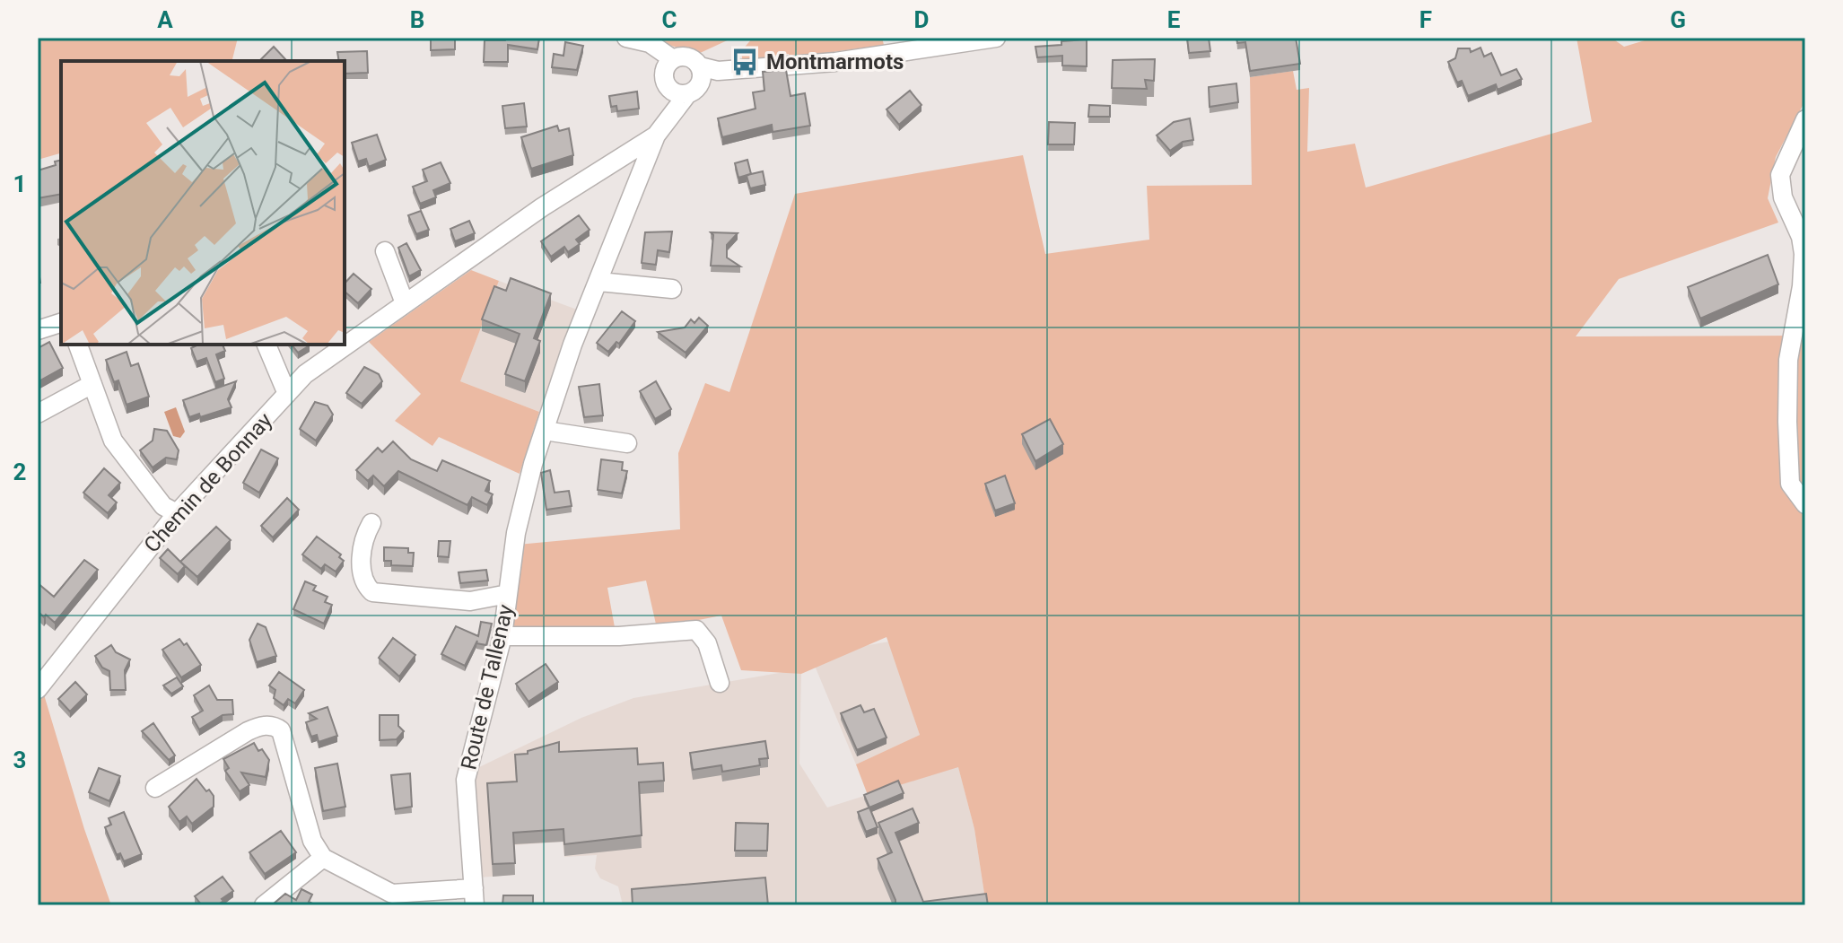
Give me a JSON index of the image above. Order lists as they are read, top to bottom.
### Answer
{
  "streets": {
    "street": ["Chemin de Bonnay", "Route de Tallenay"]
  },
  "crossings": [
    ["Chemin de Bonnay", "Route de Tallenay"]
  ],
  "places": {
    "bus stop": ["Montmarmots"]
  },
  "grid": {
    "columns": [
      "A",
      "B",
      "C",
      "D",
      "E",
      "F",
      "G"
    ],
    "rows": ["1", "2", "3"]
  }
}
